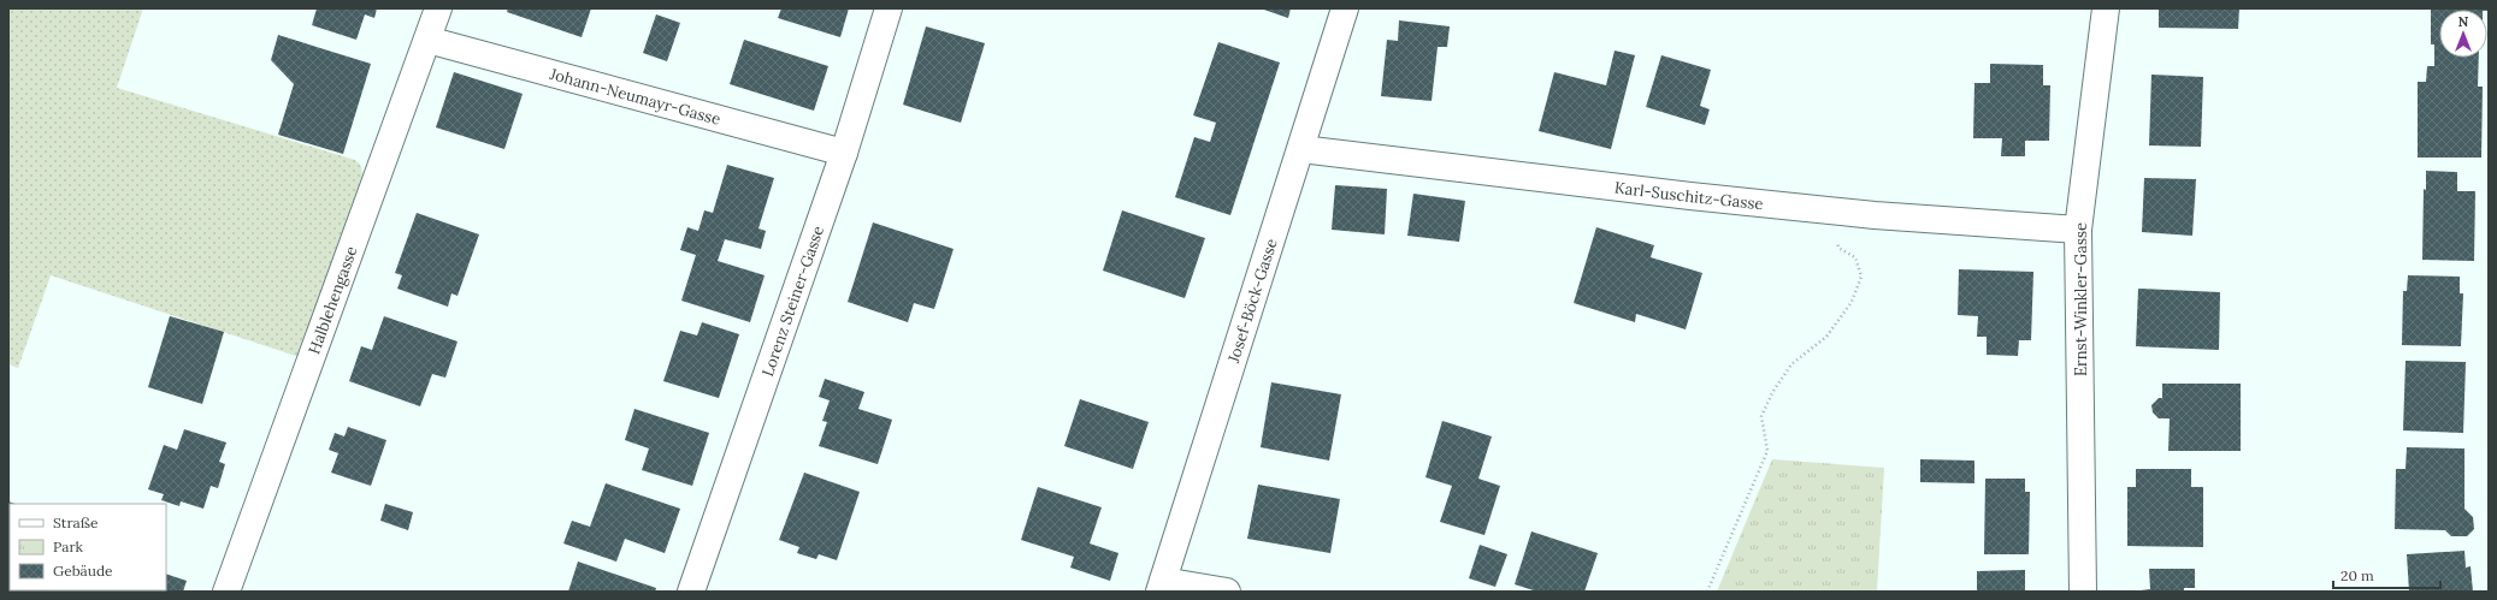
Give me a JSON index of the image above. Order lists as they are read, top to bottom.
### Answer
{
  "streets": {
    "street": [
      "Johann-Neumayr-Gasse",
      "Karl-Suschitz-Gasse",
      "Halblehengasse",
      "Ernst-Winkler-Gasse",
      "Lorenz Steiner-Gasse",
      "Josef-Böck-Gasse"
    ]
  },
  "crossings": [
    ["Johann-Neumayr-Gasse", "Halblehengasse"],
    ["Johann-Neumayr-Gasse", "Lorenz Steiner-Gasse"],
    ["Karl-Suschitz-Gasse", "Ernst-Winkler-Gasse"],
    ["Karl-Suschitz-Gasse", "Josef-Böck-Gasse"]
  ],
  "legend": ["Straße", "Park", "Gebäude"],
  "scale_bar": "20 m",
  "north": "top"
}
